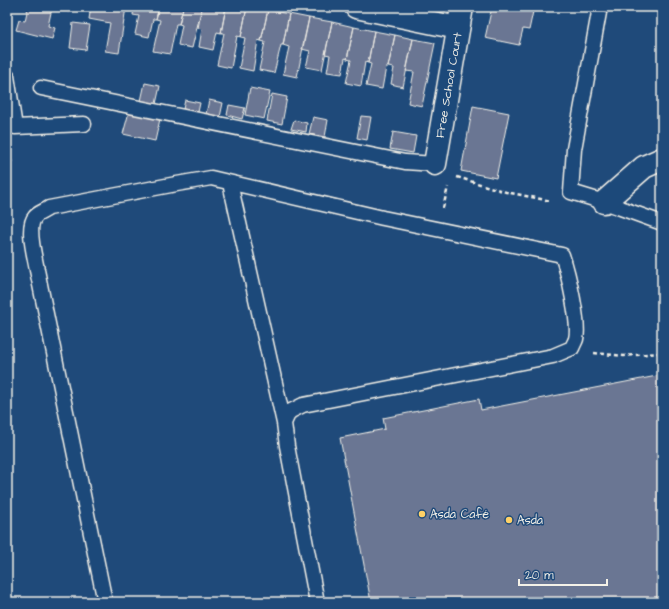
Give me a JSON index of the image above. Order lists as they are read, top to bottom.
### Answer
{
  "streets": {
    "street": ["Free School Court"]
  },
  "places": ["Asda Café", "Asda"],
  "scale_bar": "20 m"
}
